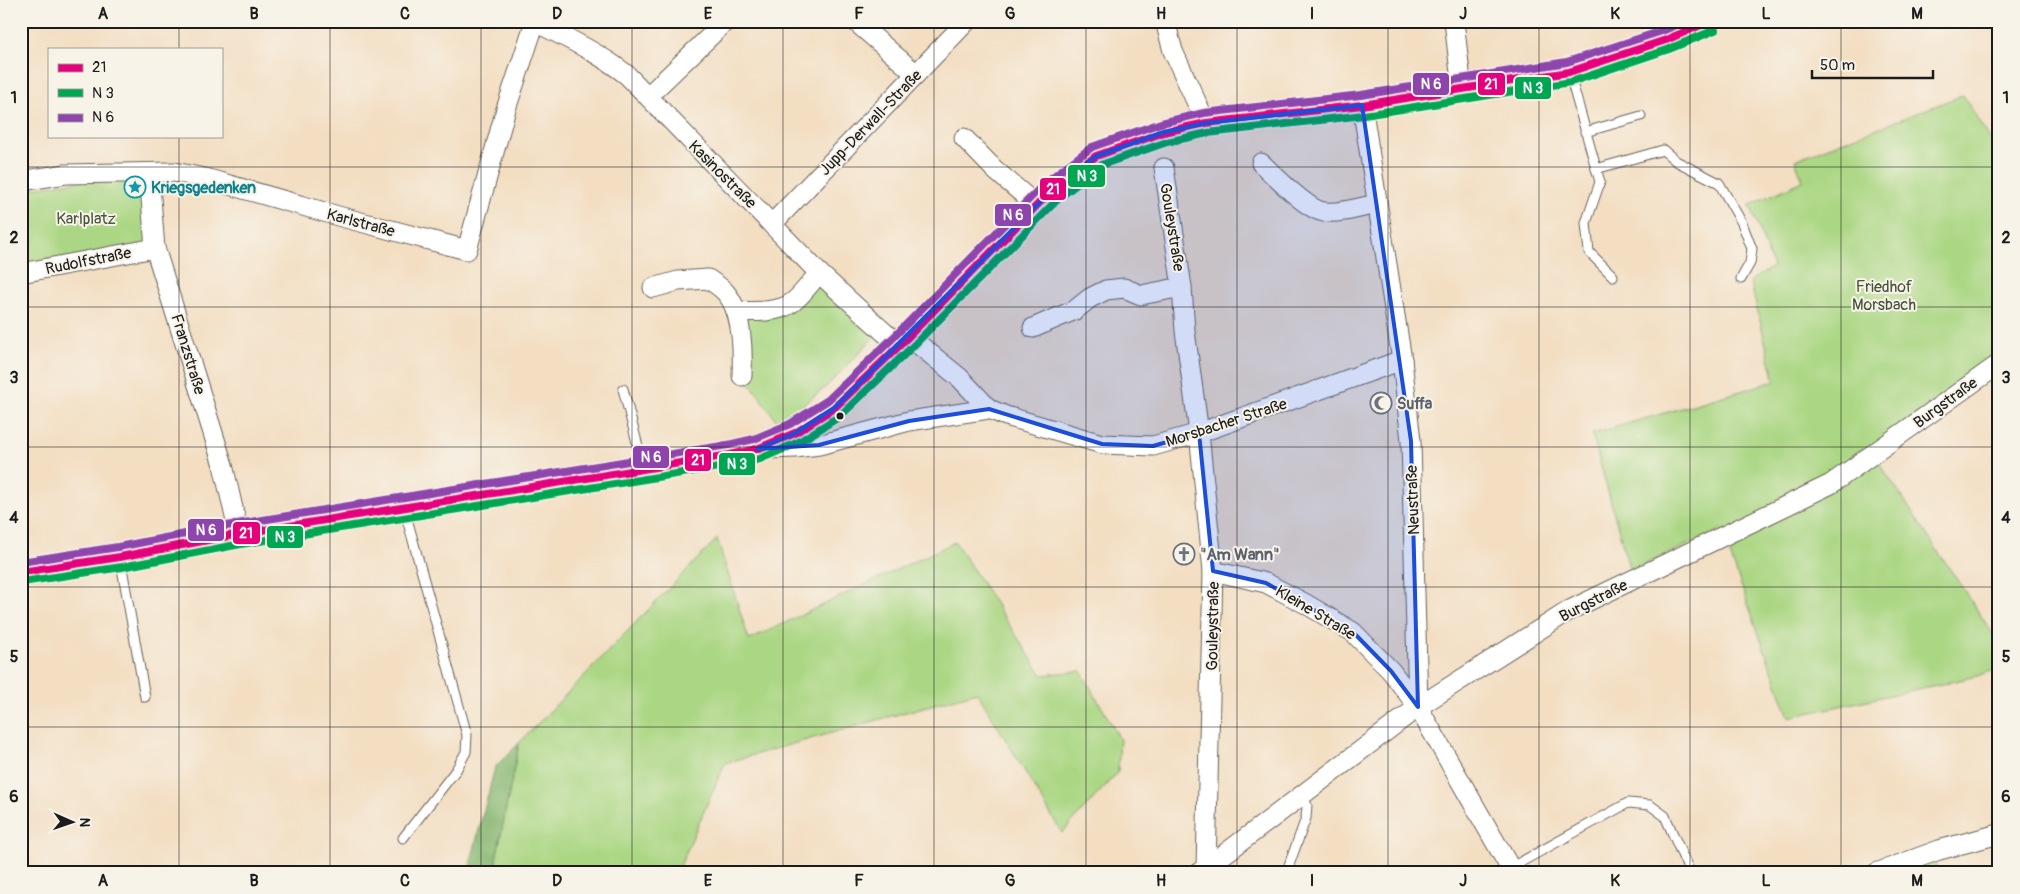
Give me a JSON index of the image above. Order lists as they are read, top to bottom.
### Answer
{
  "streets": {
    "street": [
      "Jupp-Derwall-Straße",
      "Kasinostraße",
      "Karlstraße",
      "Gouleystraße",
      "Rudolfstraße",
      "Franzstraße",
      "Burgstraße",
      "Morsbacher Straße",
      "Neustraße",
      "Kleine Straße"
    ]
  },
  "crossings": [
    ["Jupp-Derwall-Straße", "Kasinostraße"],
    ["Kasinostraße", "Karlstraße"],
    ["Kasinostraße", "Morsbacher Straße"],
    ["Karlstraße", "Franzstraße"],
    ["Gouleystraße", "Burgstraße"],
    ["Gouleystraße", "Morsbacher Straße"],
    ["Gouleystraße", "Kleine Straße"],
    ["Rudolfstraße", "Franzstraße"],
    ["Burgstraße", "Neustraße"],
    ["Burgstraße", "Kleine Straße"],
    ["Morsbacher Straße", "Neustraße"],
    ["Neustraße", "Kleine Straße"]
  ],
  "parks": ["Karlplatz", "Friedhof Morsbach"],
  "places": {
    "place": ["Kriegsgedenken"],
    "mosque": ["Suffa"],
    "church": ["\"Am Wann\""]
  },
  "lines": ["transit line 21"],
  "legend": ["21", "N 3", "N 6"],
  "scale_bar": "50 m",
  "north": "right",
  "grid": {
    "columns": [
      "A",
      "B",
      "C",
      "D",
      "E",
      "F",
      "G",
      "H",
      "I",
      "J",
      "K",
      "L",
      "M"
    ],
    "rows": [
      "1",
      "2",
      "3",
      "4",
      "5",
      "6"
    ]
  }
}
